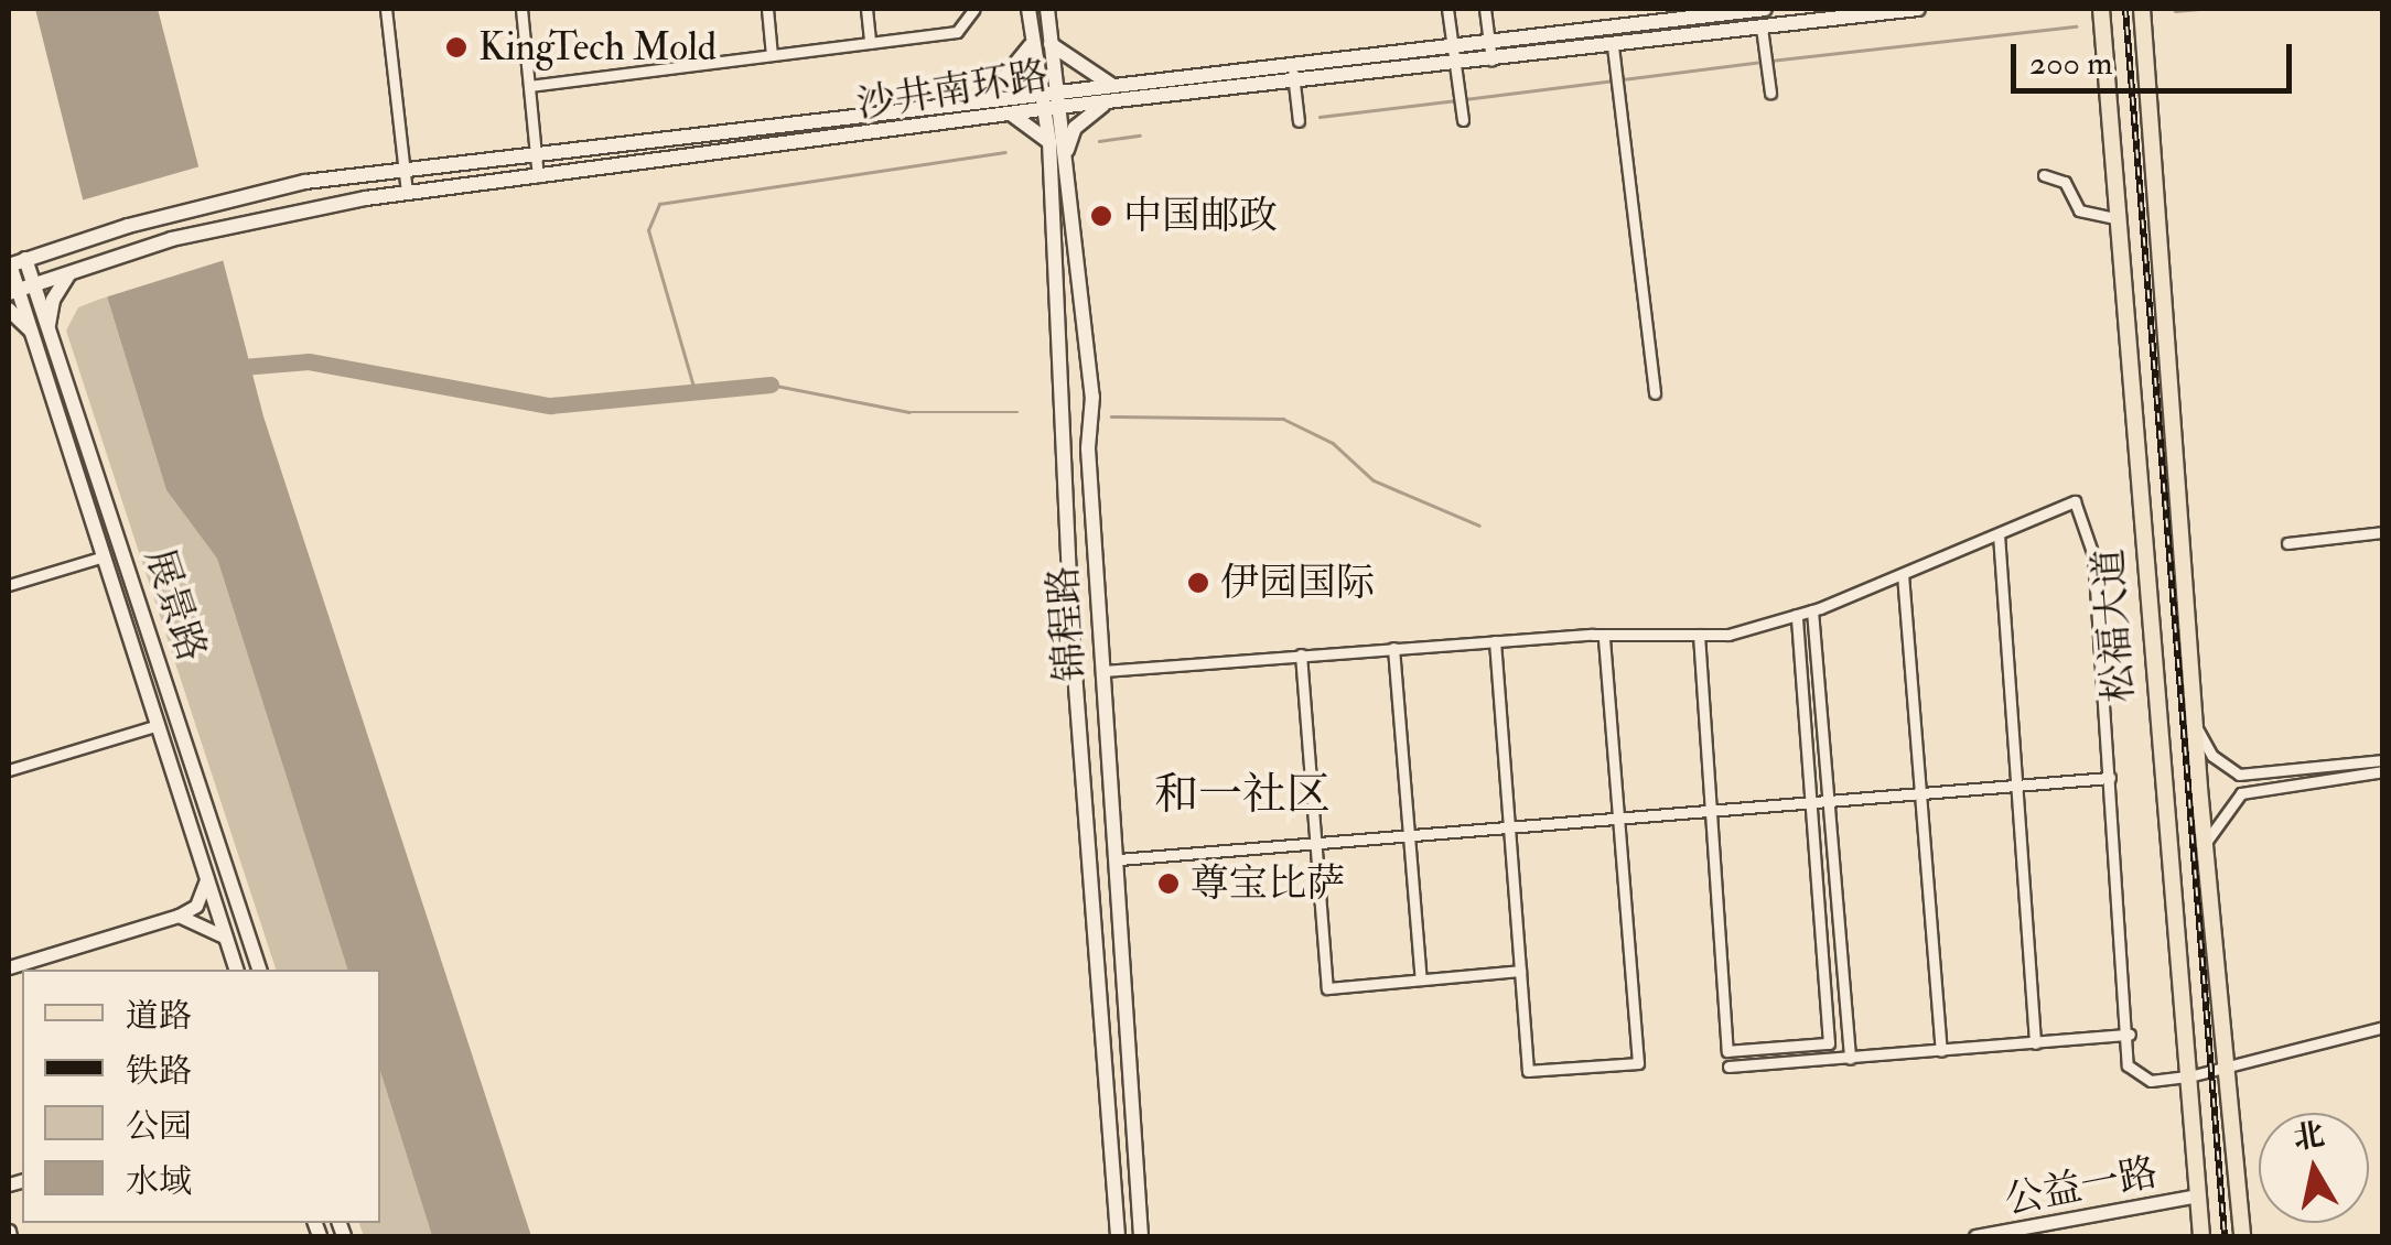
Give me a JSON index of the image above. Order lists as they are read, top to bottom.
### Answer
{
  "streets": {
    "main road": [
      "沙井南环路",
      "展景路",
      "锦程路",
      "松福大道"
    ],
    "street": ["公益一路"]
  },
  "crossings": [
    ["沙井南环路", "展景路"],
    ["沙井南环路", "锦程路"],
    ["松福大道", "公益一路"]
  ],
  "districts": ["和一社区"],
  "places": [
    "KingTech Mold",
    "中国邮政",
    "伊园国际",
    "尊宝比萨"
  ],
  "legend": [
    "道路",
    "铁路",
    "公园",
    "水域"
  ],
  "scale_bar": "200 m",
  "north": "top"
}
